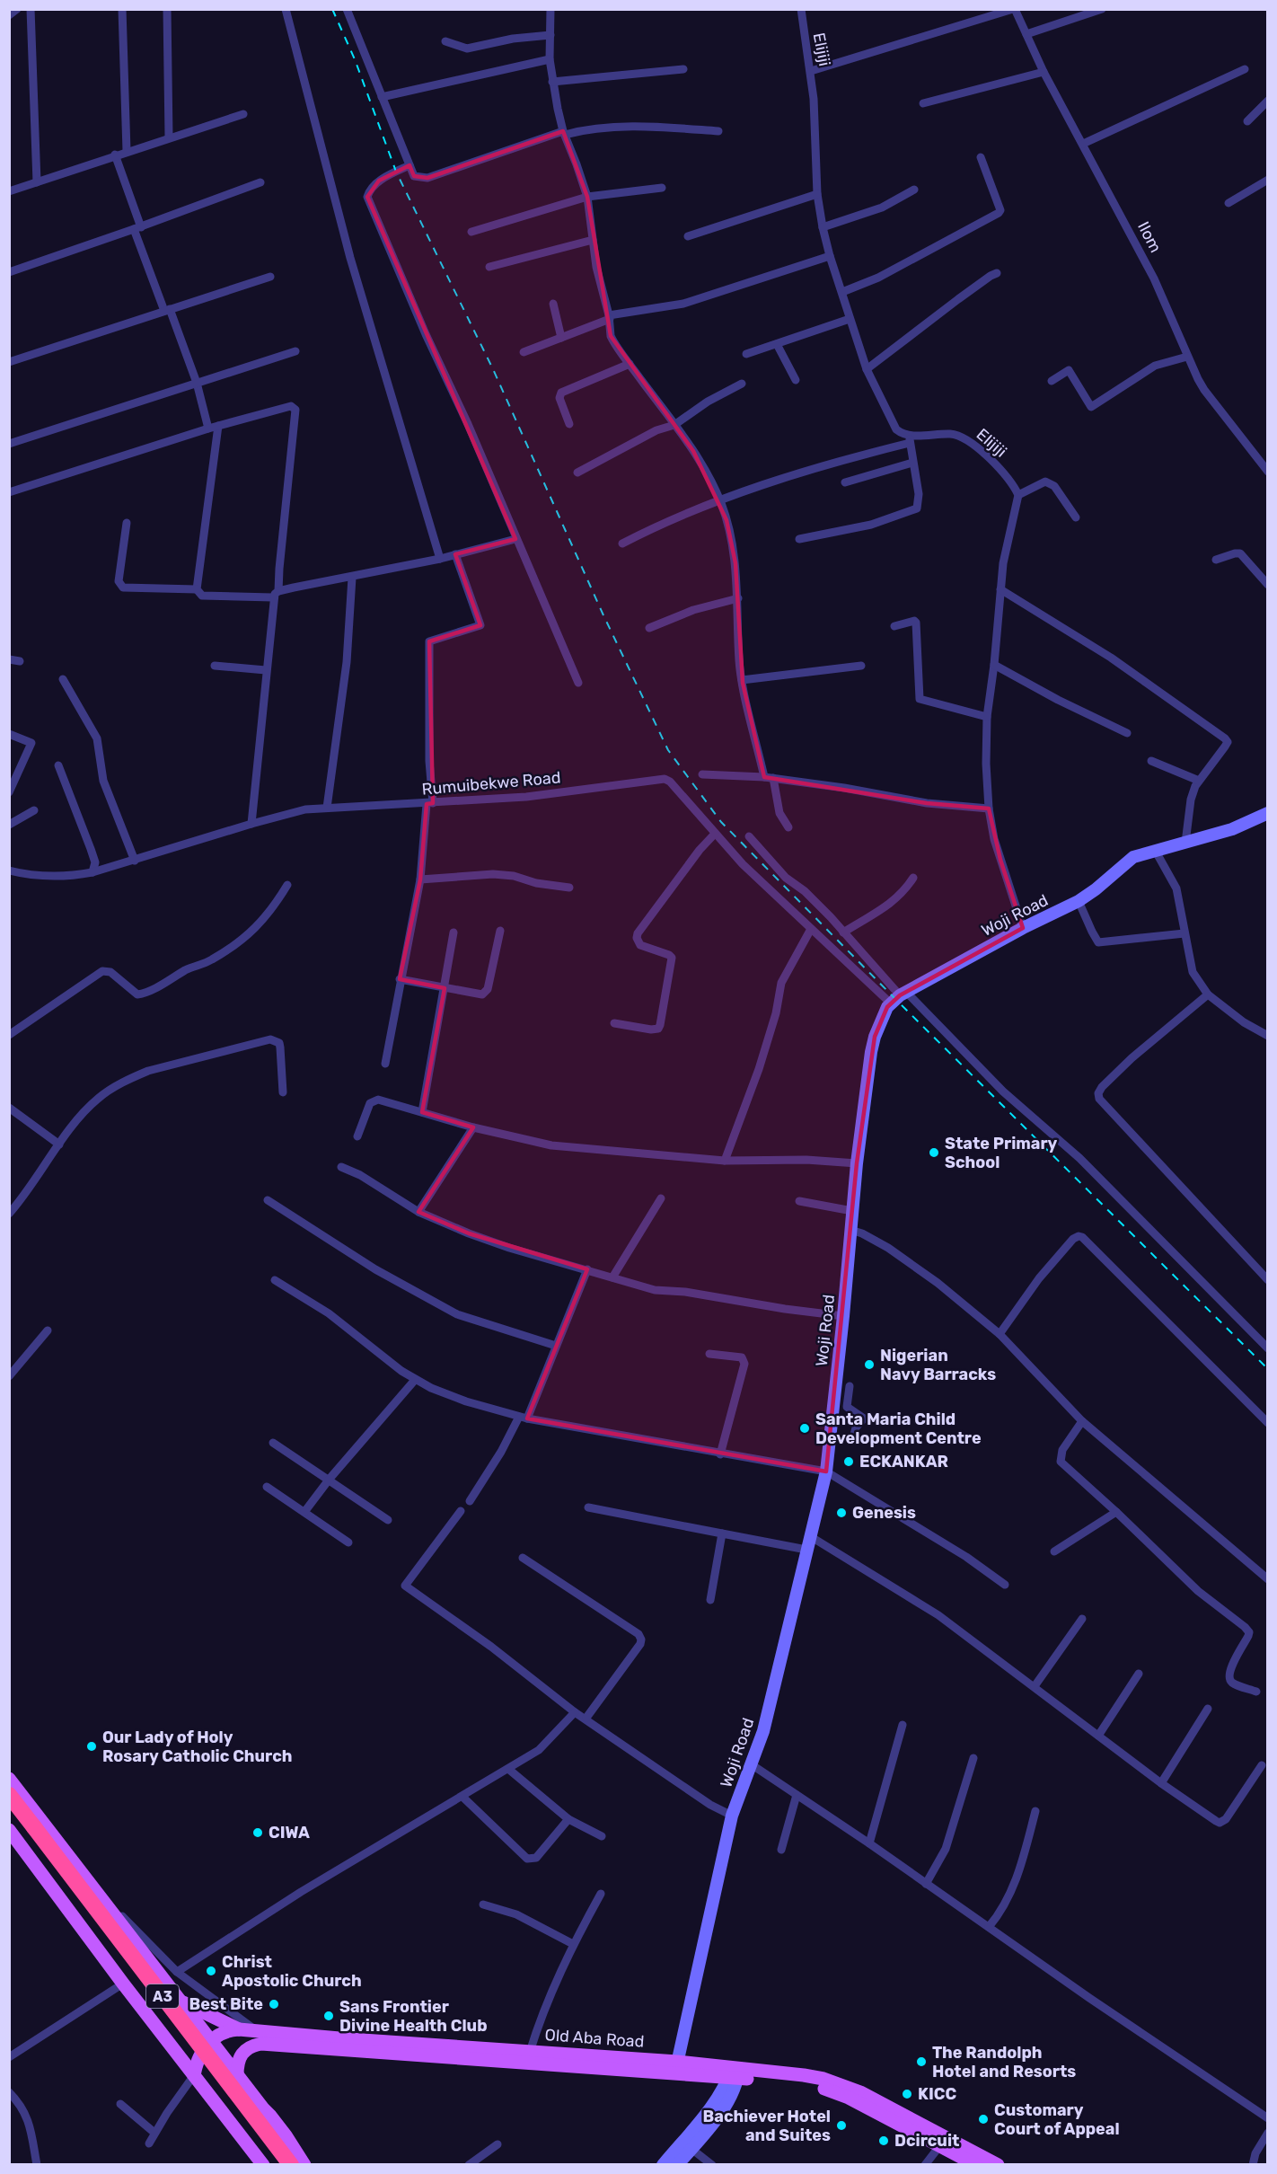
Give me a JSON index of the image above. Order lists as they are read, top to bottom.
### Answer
{
  "streets": {
    "highway": ["A3"],
    "main road": ["Woji Road", "Old Aba Road"],
    "street": ["Elijiji", "Ilom", "Rumuibekwe Road"]
  },
  "crossings": [
    ["Rumuibekwe Road", "Woji Road"],
    ["Woji Road", "Old Aba Road"]
  ],
  "places": [
    "State Primary School",
    "Nigerian Navy Barracks",
    "Santa Maria Child Development Centre",
    "ECKANKAR",
    "Genesis",
    "Our Lady of Holy Rosary Catholic Church",
    "CIWA",
    "Christ Apostolic Church",
    "Best Bite",
    "Sans Frontier Divine Health Club",
    "The Randolph Hotel and Resorts",
    "KICC",
    "Customary Court of Appeal",
    "Bachiever Hotel and Suites",
    "Dcircuit"
  ]
}
